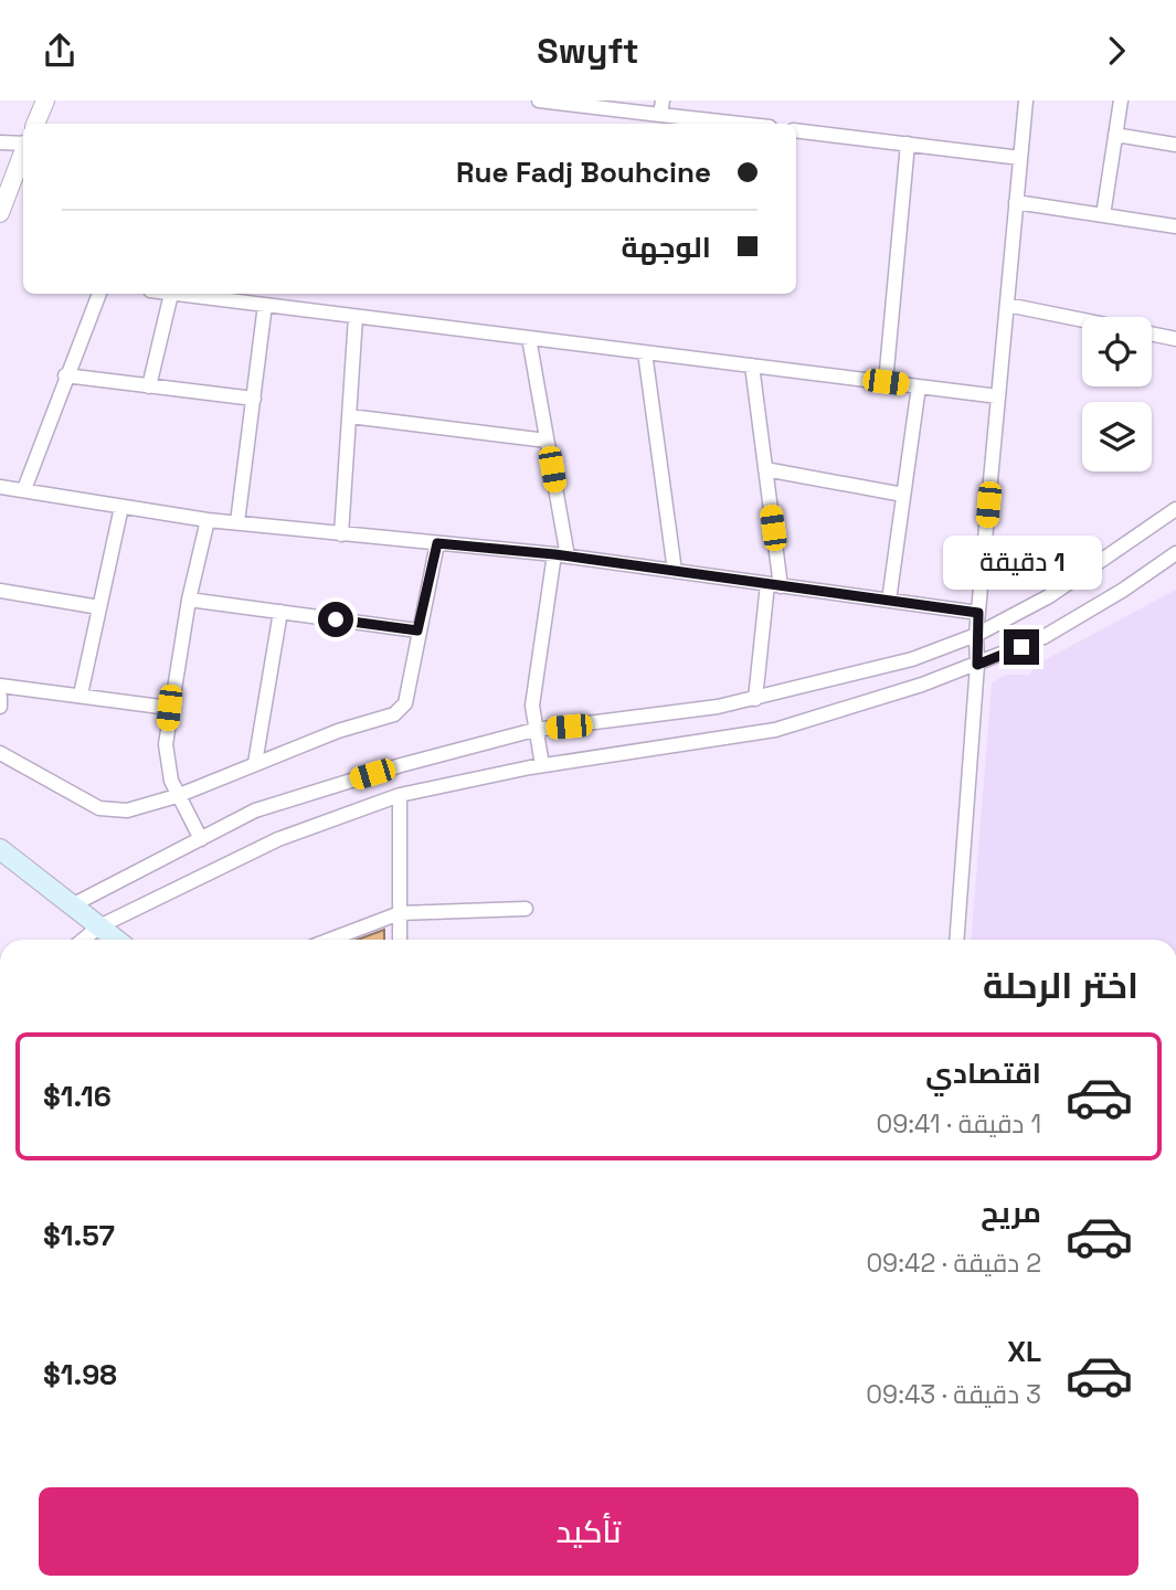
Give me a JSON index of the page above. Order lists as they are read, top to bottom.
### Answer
{
  "page": {
    "header": "Swyft",
    "banner": ["Rue Fadj Bouhcine", "الوجهة"],
    "bubble": "1 دقيقة",
    "heading": "اختر الرحلة",
    "list": [
      {
        "name": "اقتصادي",
        "note": "1 دقيقة · 09:41",
        "value": "$1.16"
      },
      {
        "name": "مريح",
        "note": "2 دقيقة · 09:42",
        "value": "$1.57"
      },
      {
        "name": "XL",
        "note": "3 دقيقة · 09:43",
        "value": "$1.98"
      }
    ],
    "buttons": "تأكيد"
  }
}
